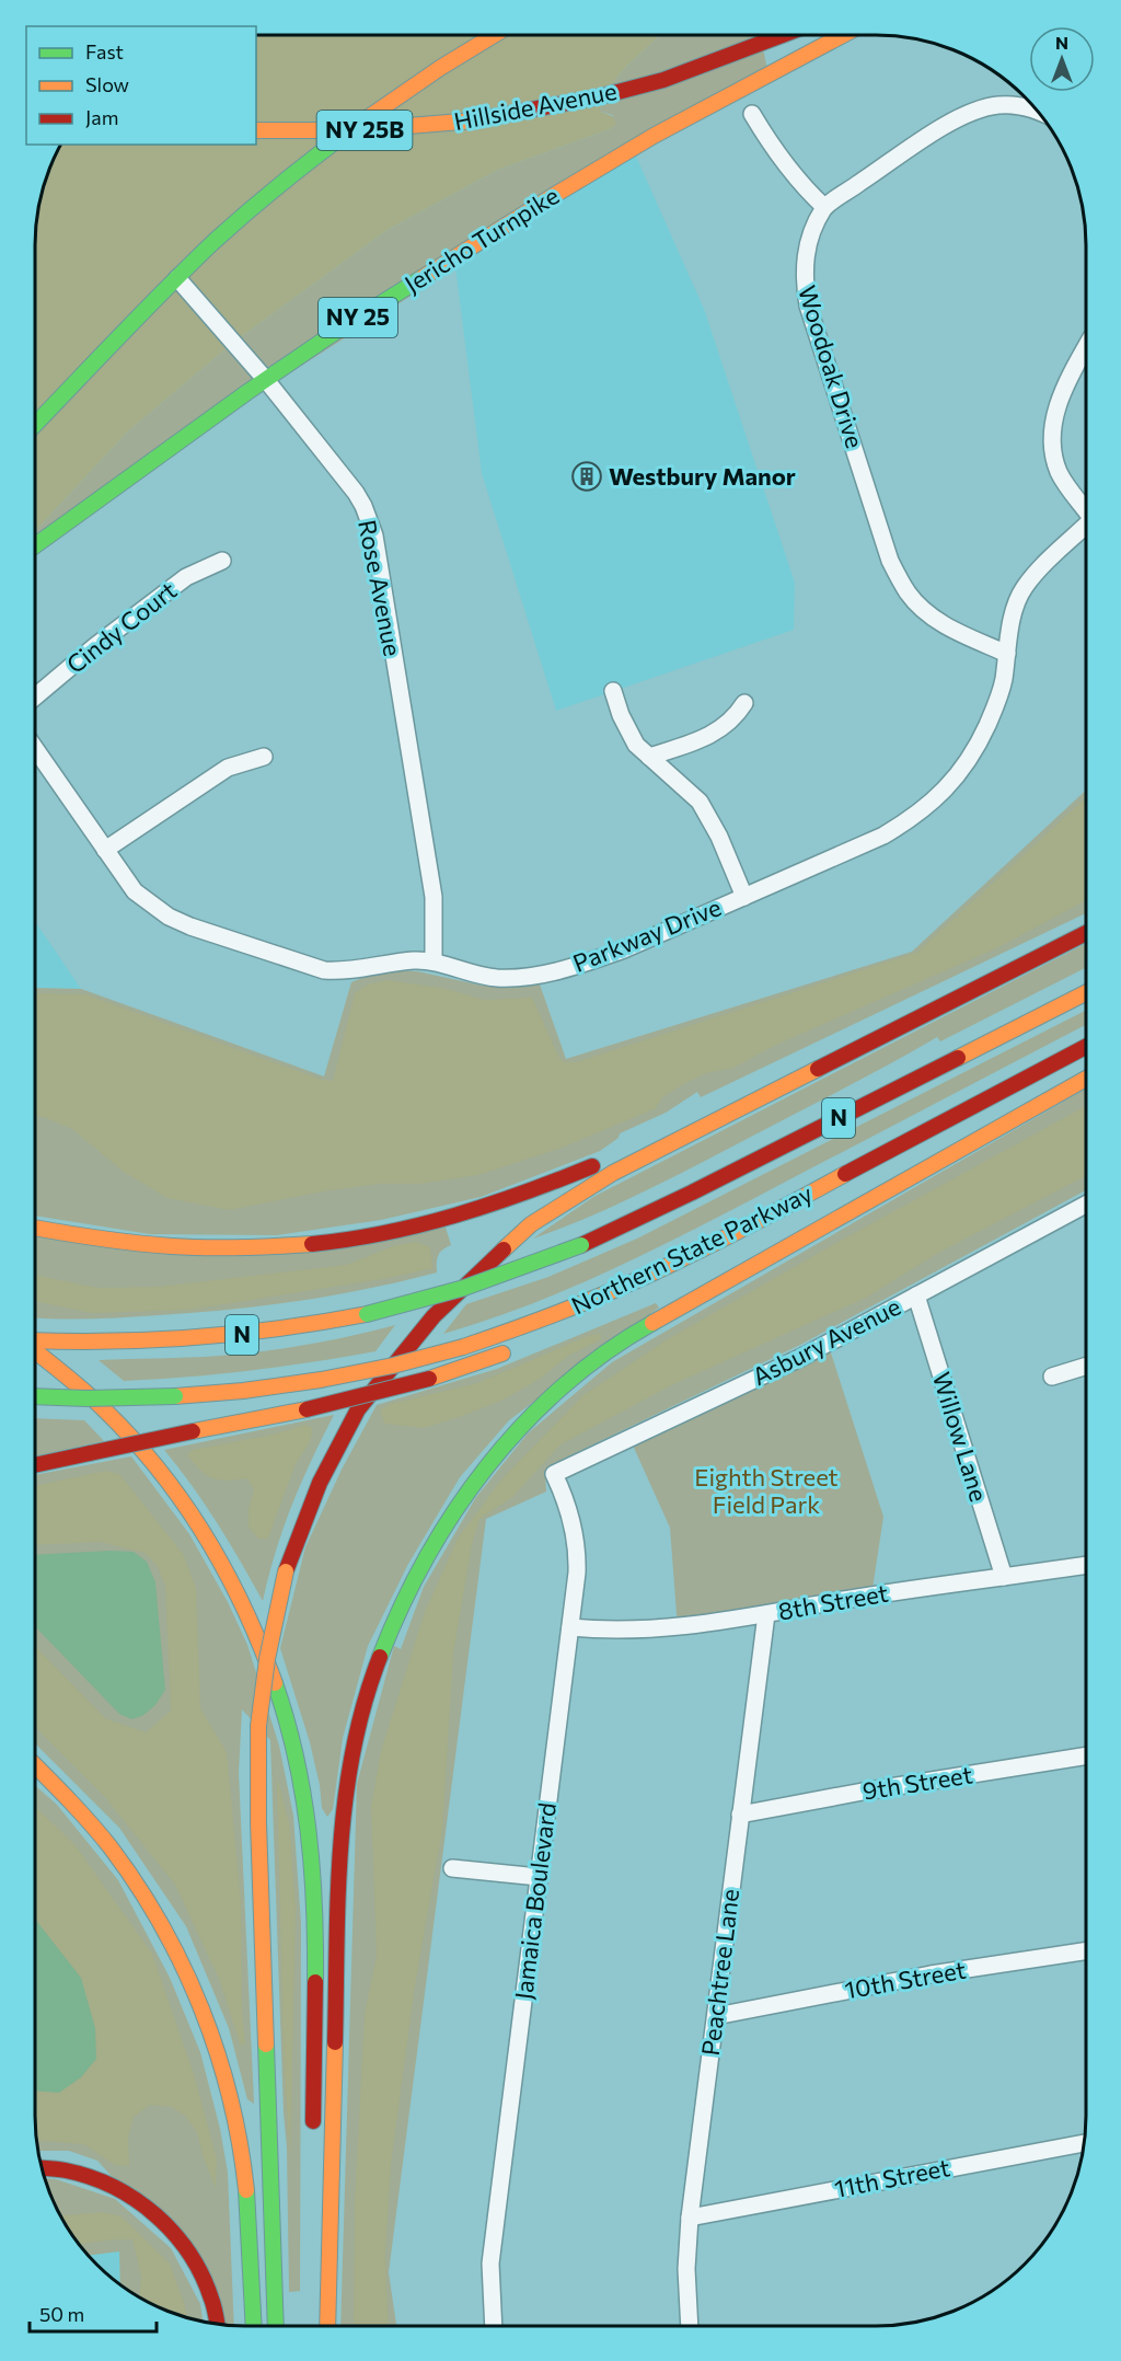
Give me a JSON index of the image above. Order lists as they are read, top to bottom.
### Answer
{
  "streets": {
    "main road": [
      "Hillside Avenue",
      "NY 25B",
      "Jericho Turnpike",
      "NY 25",
      "N",
      "Northern State Parkway"
    ],
    "street": [
      "Woodoak Drive",
      "Rose Avenue",
      "Cindy Court",
      "Parkway Drive",
      "Asbury Avenue",
      "Willow Lane",
      "8th Street",
      "9th Street",
      "Jamaica Boulevard",
      "Peachtree Lane",
      "10th Street",
      "11th Street"
    ]
  },
  "crossings": [
    ["Jericho Turnpike", "Rose Avenue"],
    ["Woodoak Drive", "Parkway Drive"],
    ["Rose Avenue", "Parkway Drive"],
    ["Asbury Avenue", "Willow Lane"],
    ["Asbury Avenue", "Jamaica Boulevard"],
    ["Willow Lane", "8th Street"],
    ["8th Street", "Jamaica Boulevard"],
    ["8th Street", "Peachtree Lane"],
    ["9th Street", "Peachtree Lane"],
    ["Peachtree Lane", "10th Street"],
    ["Peachtree Lane", "11th Street"]
  ],
  "parks": ["Eighth Street Field Park"],
  "places": {
    "building": ["Westbury Manor"]
  },
  "legend": ["Fast", "Slow", "Jam"],
  "scale_bar": "50 m",
  "north": "top"
}
